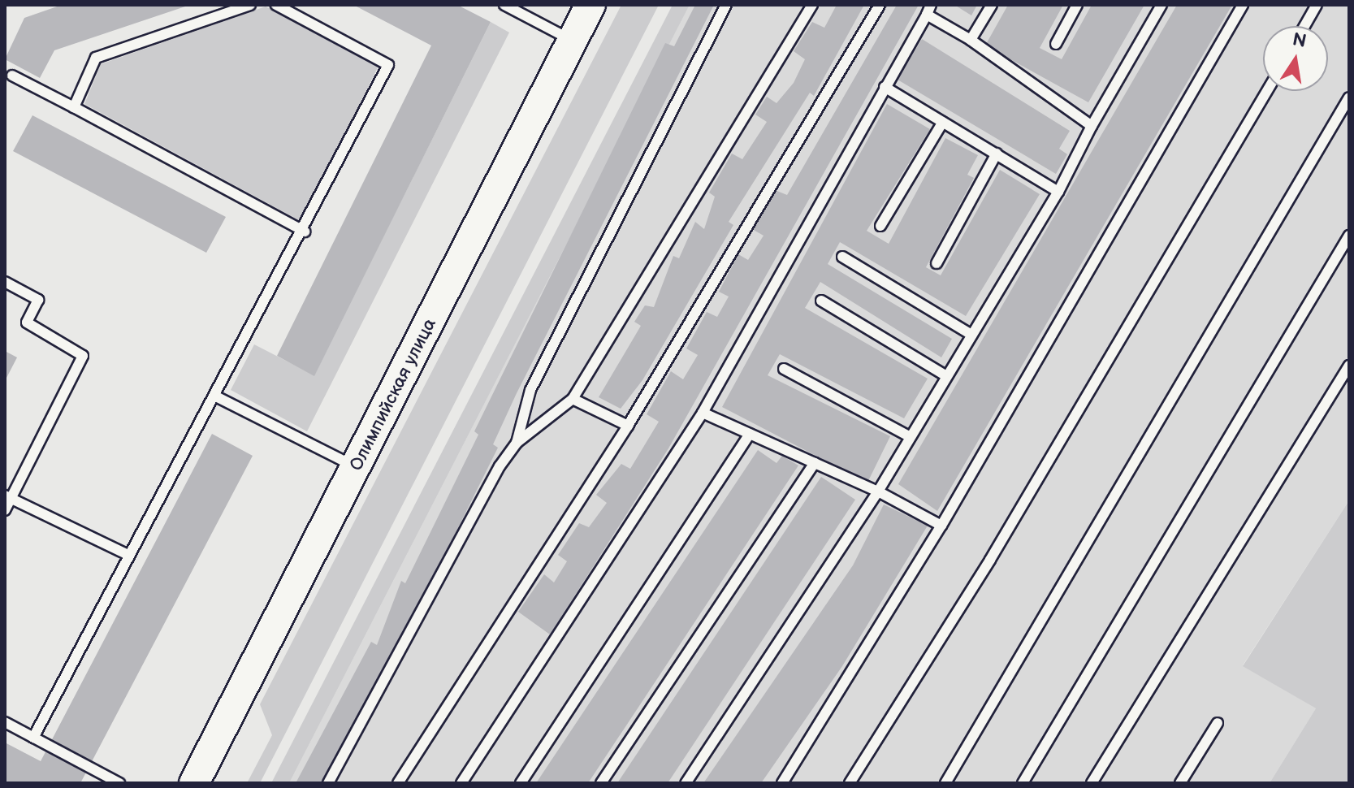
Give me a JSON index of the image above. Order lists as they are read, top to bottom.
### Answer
{
  "streets": {
    "main road": ["Олимпийская улица"]
  },
  "north": "top"
}
